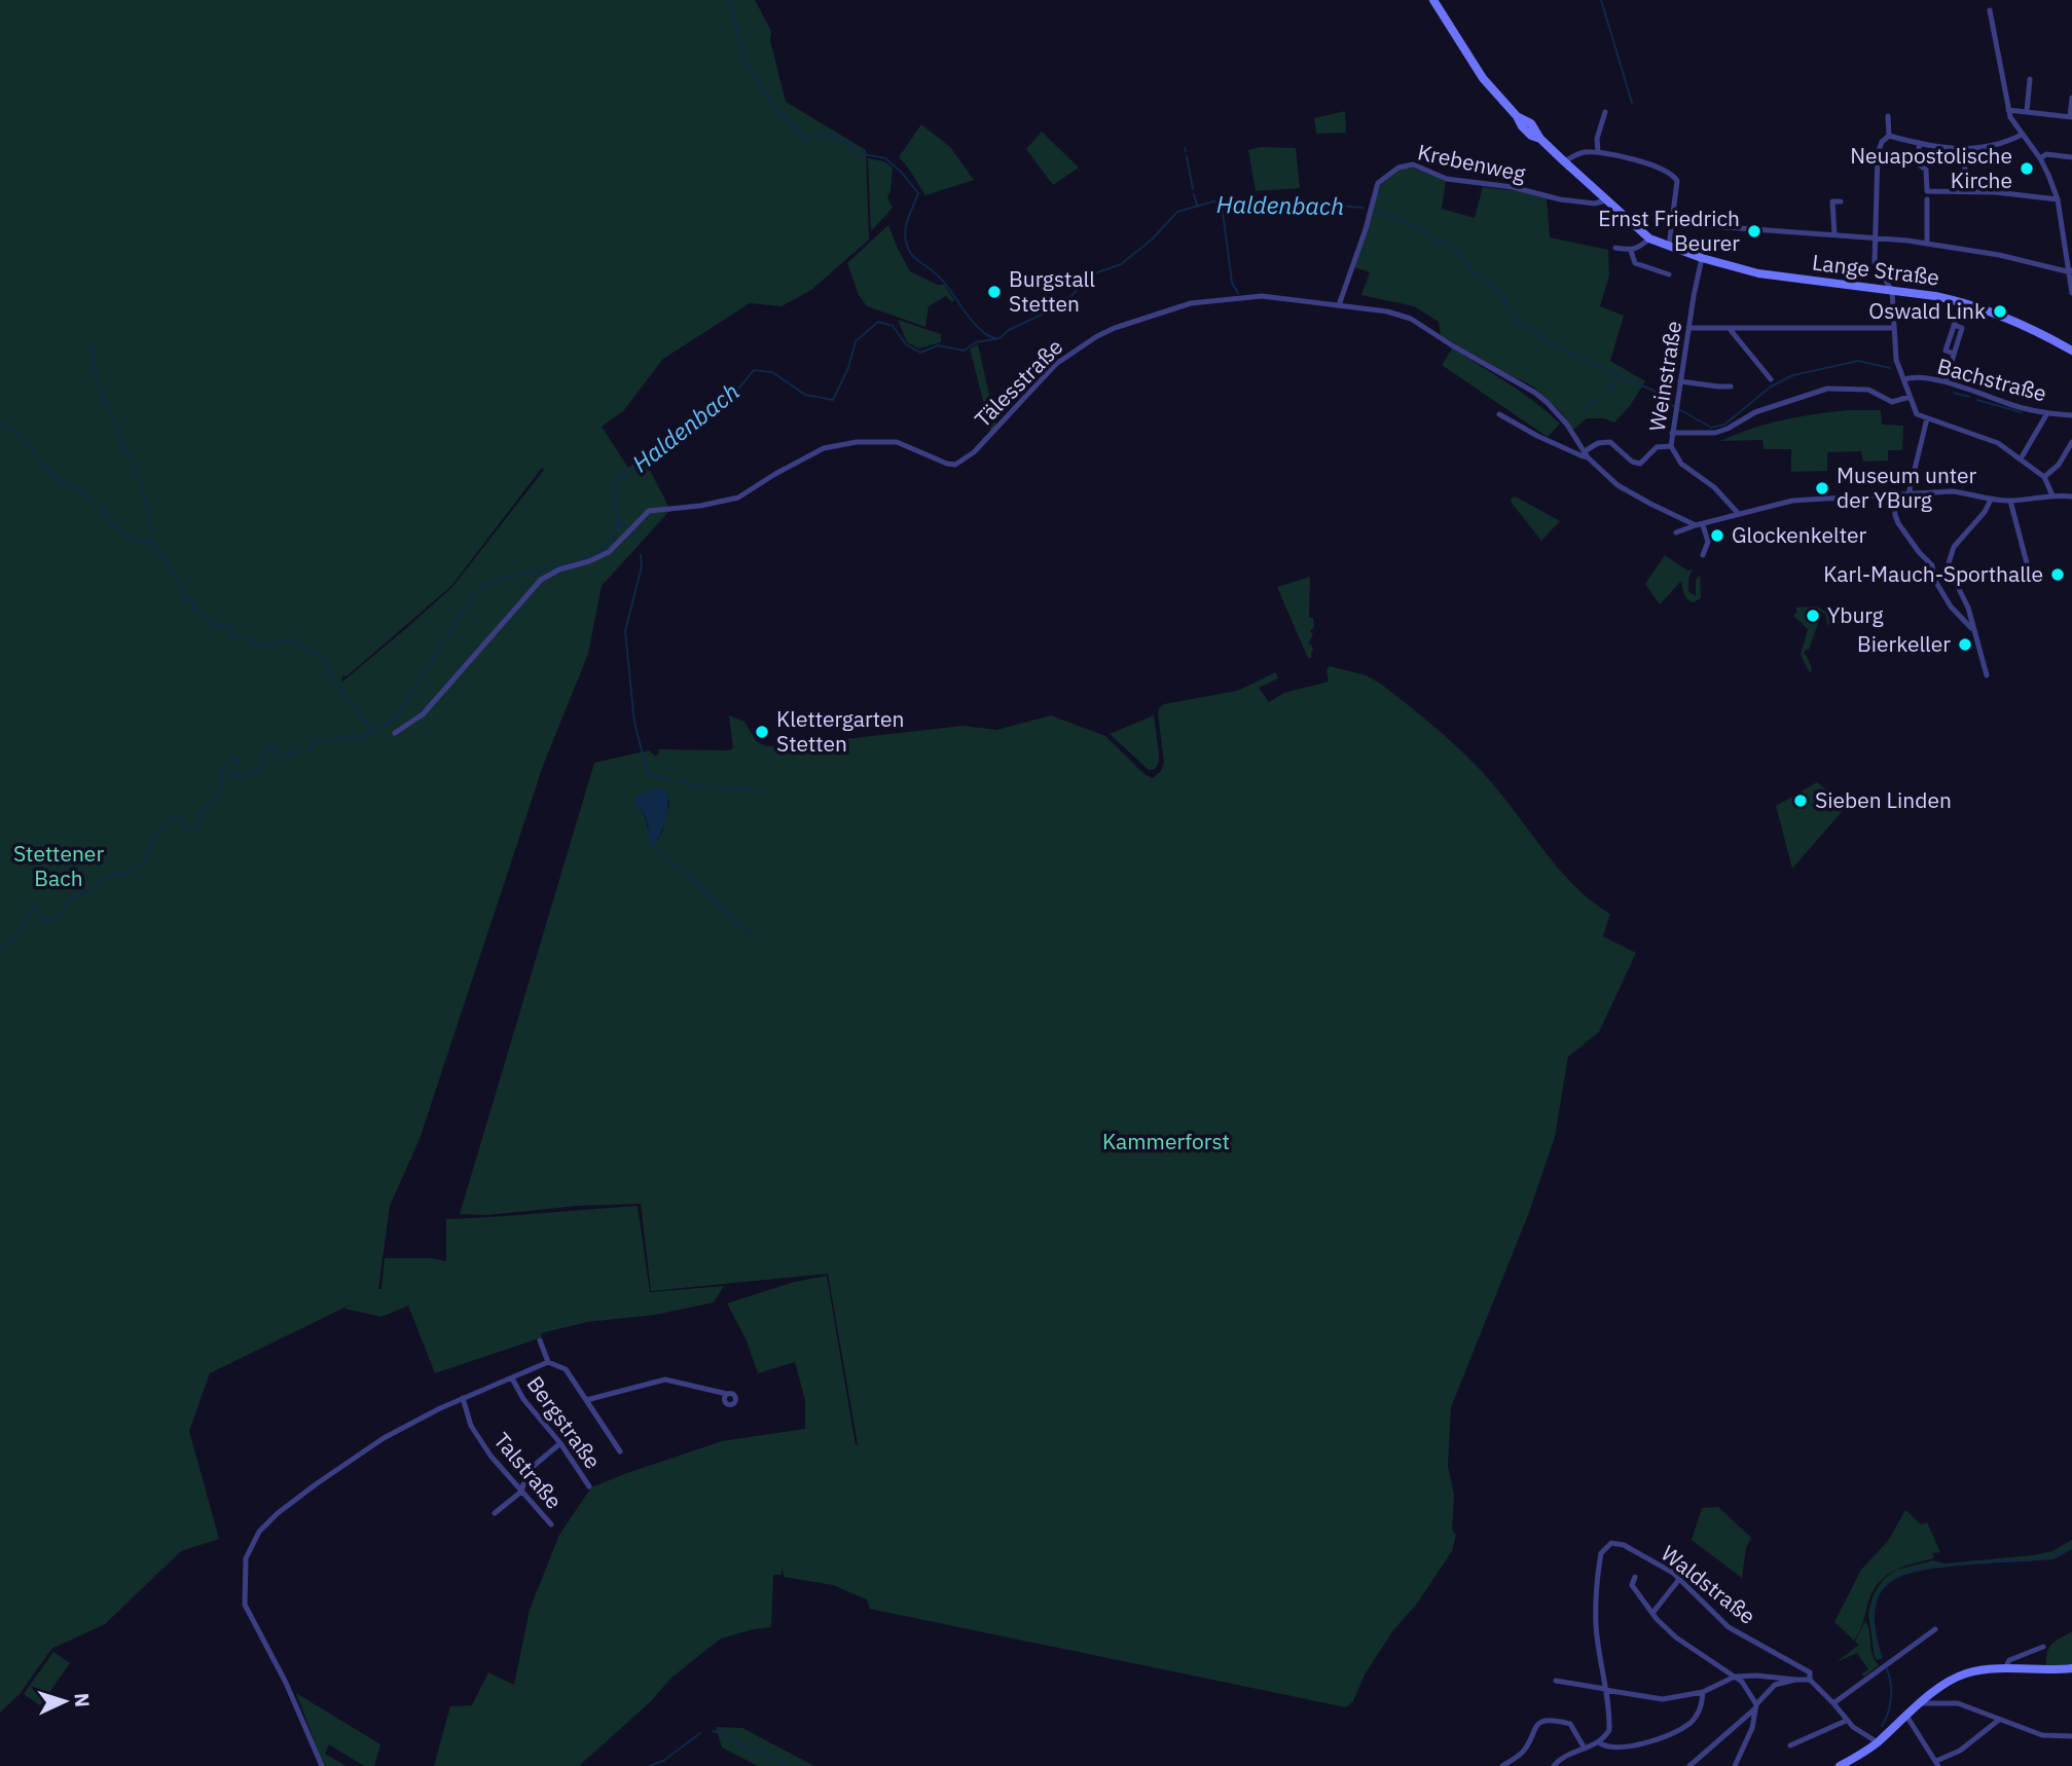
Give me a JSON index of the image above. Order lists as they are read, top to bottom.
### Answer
{
  "streets": {
    "main road": ["Lange Straße"],
    "street": [
      "Krebenweg",
      "Weinstraße",
      "Bachstraße",
      "Tälesstraße",
      "Bergstraße",
      "Talstraße",
      "Waldstraße"
    ]
  },
  "crossings": [
    ["Krebenweg", "Tälesstraße"],
    ["Lange Straße", "Weinstraße"]
  ],
  "water": ["Haldenbach"],
  "parks": ["Stettener Bach", "Kammerforst"],
  "places": [
    "Neuapostolische Kirche",
    "Ernst Friedrich Beurer",
    "Burgstall Stetten",
    "Oswald Link",
    "Museum unter der YBurg",
    "Glockenkelter",
    "Karl-Mauch-Sporthalle",
    "Yburg",
    "Bierkeller",
    "Klettergarten Stetten",
    "Sieben Linden"
  ],
  "north": "right"
}
